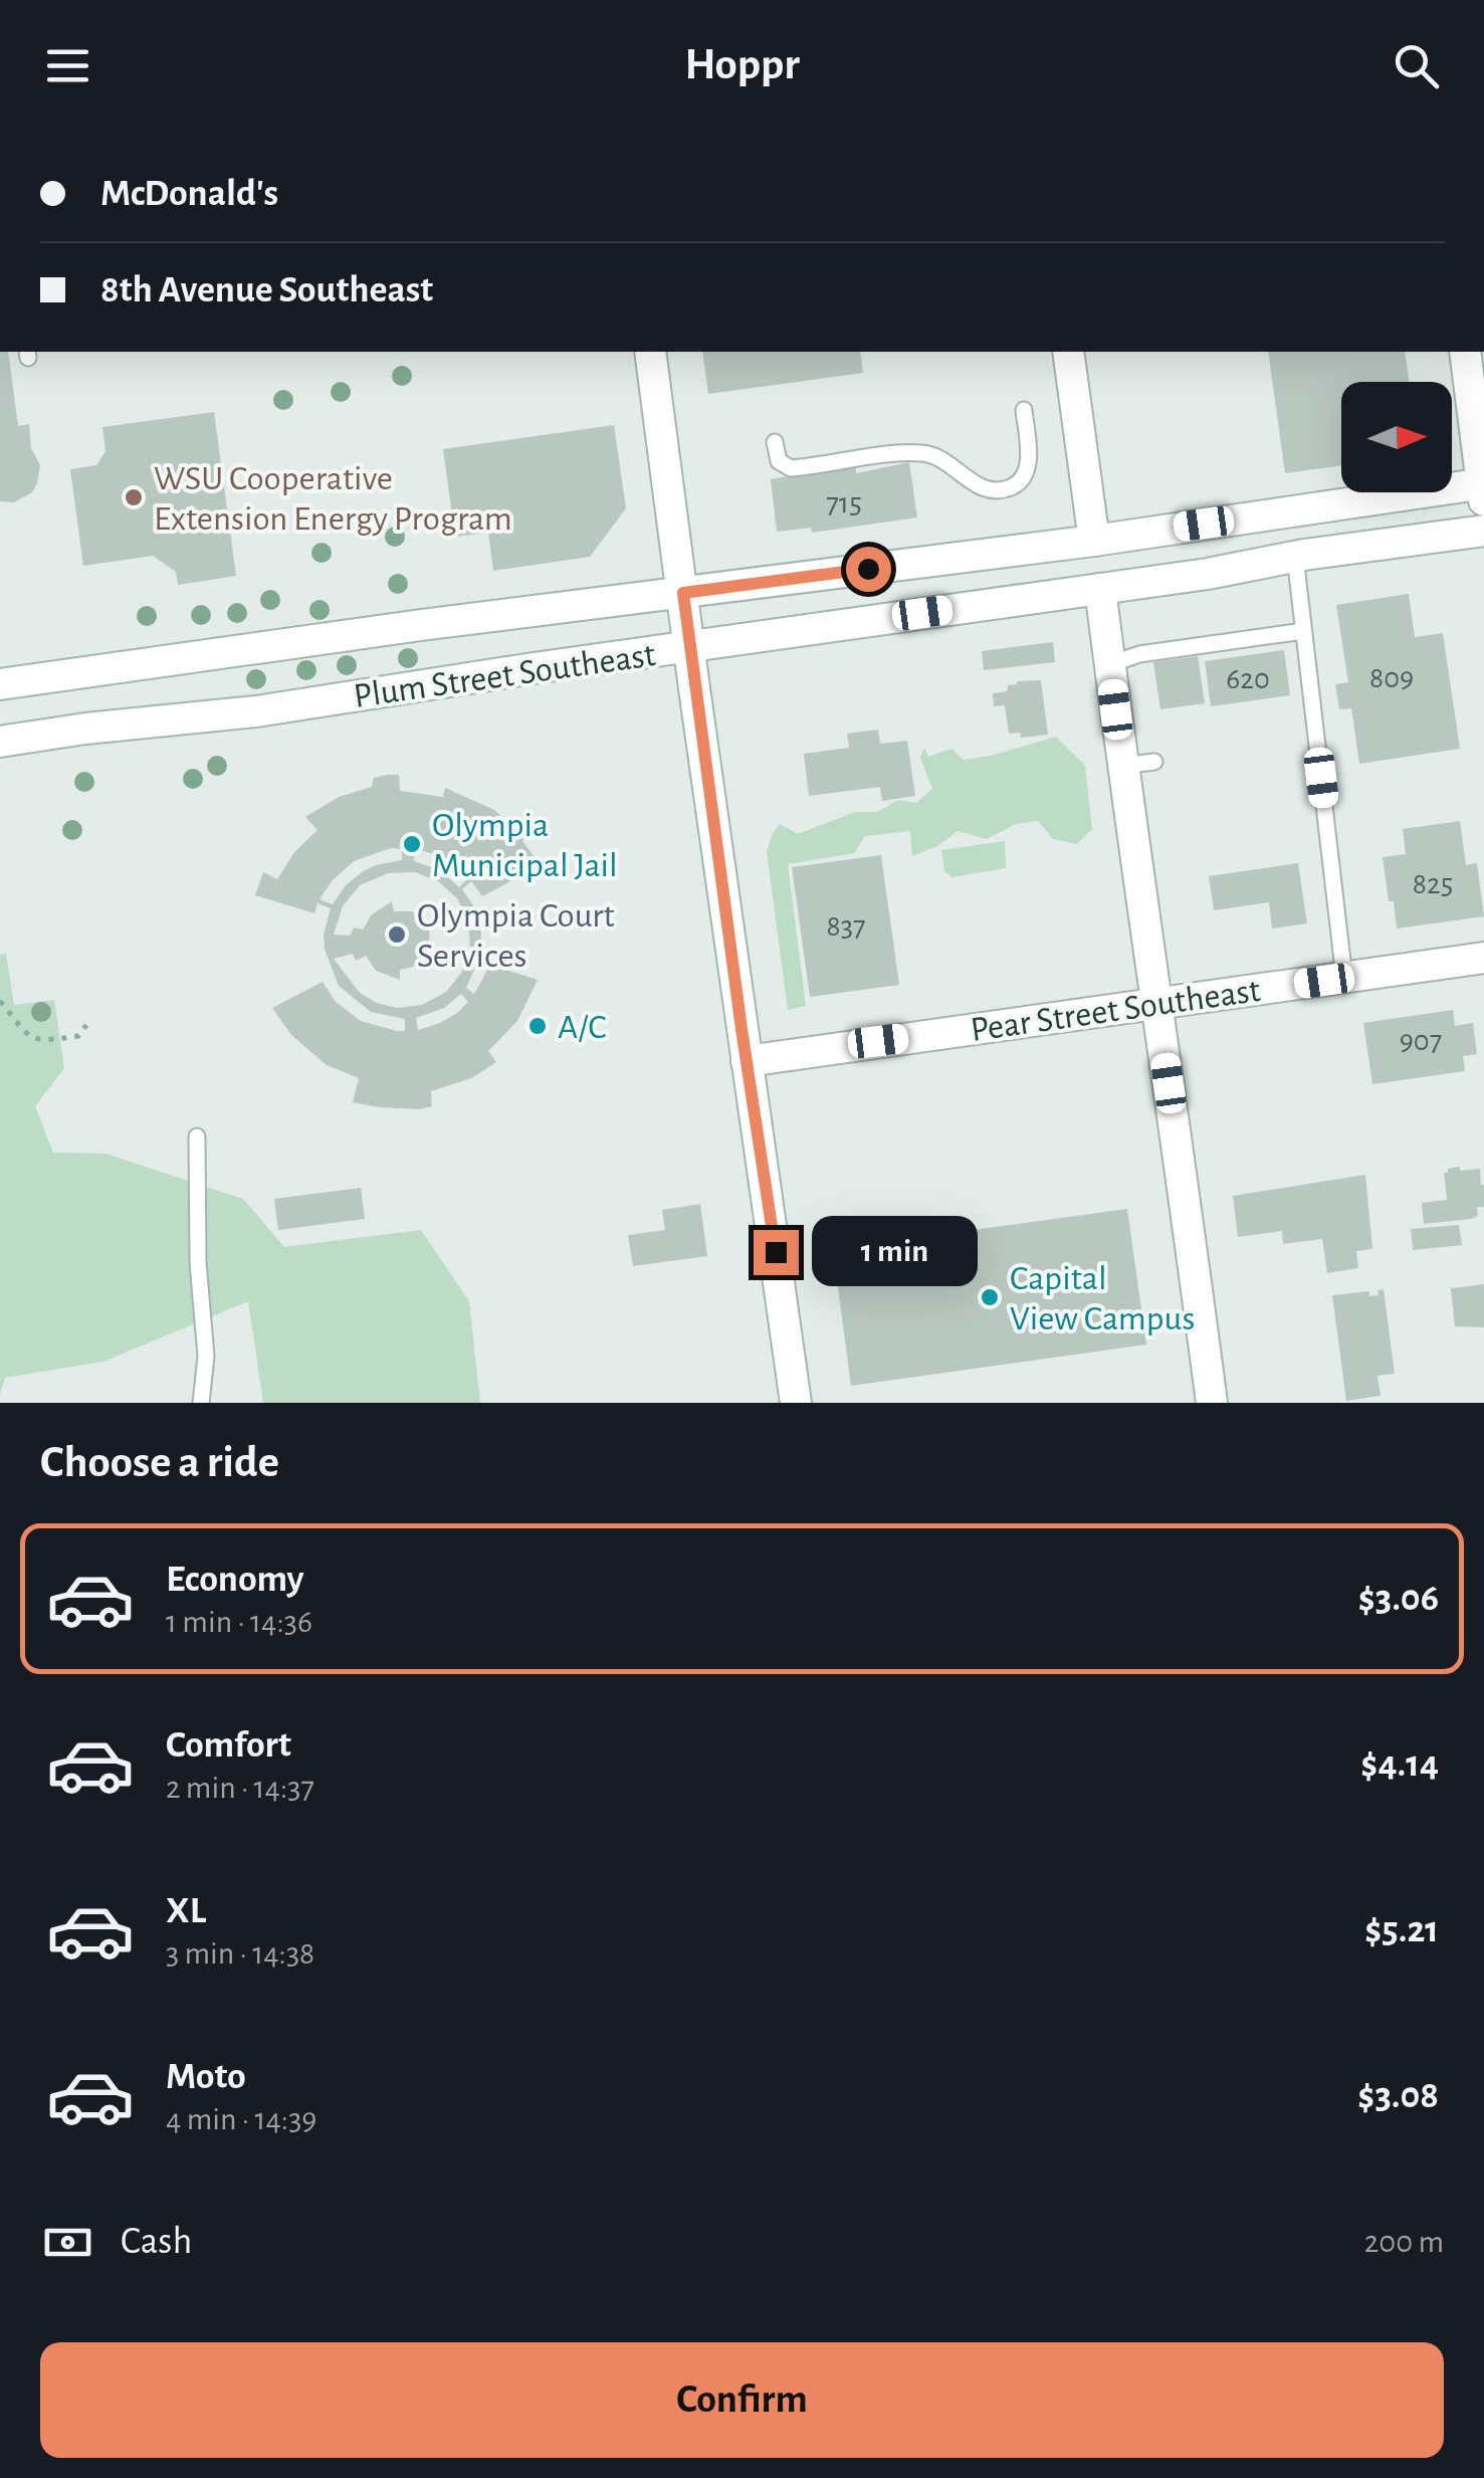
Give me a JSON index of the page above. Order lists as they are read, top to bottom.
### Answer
{
  "streets": {
    "main road": ["Plum Street Southeast", "Pear Street Southeast"]
  },
  "places": [
    "WSU Cooperative Extension Energy Program",
    "Olympia Municipal Jail",
    "Olympia Court Services",
    "A/C",
    "Capital View Campus"
  ],
  "house_numbers": [
    "715",
    "809",
    "620",
    "825",
    "837",
    "907"
  ],
  "north": "right",
  "page": {
    "header": "Hoppr",
    "banner": ["McDonald's", "8th Avenue Southeast"],
    "bubble": "1 min",
    "heading": "Choose a ride",
    "list": [
      {
        "name": "Economy",
        "note": "1 min · 14:36",
        "value": "$3.06"
      },
      {
        "name": "Comfort",
        "note": "2 min · 14:37",
        "value": "$4.14"
      },
      {
        "name": "XL",
        "note": "3 min · 14:38",
        "value": "$5.21"
      },
      {
        "name": "Moto",
        "note": "4 min · 14:39",
        "value": "$3.08"
      }
    ],
    "pay": ["Cash", "200 m"],
    "buttons": "Confirm"
  }
}
